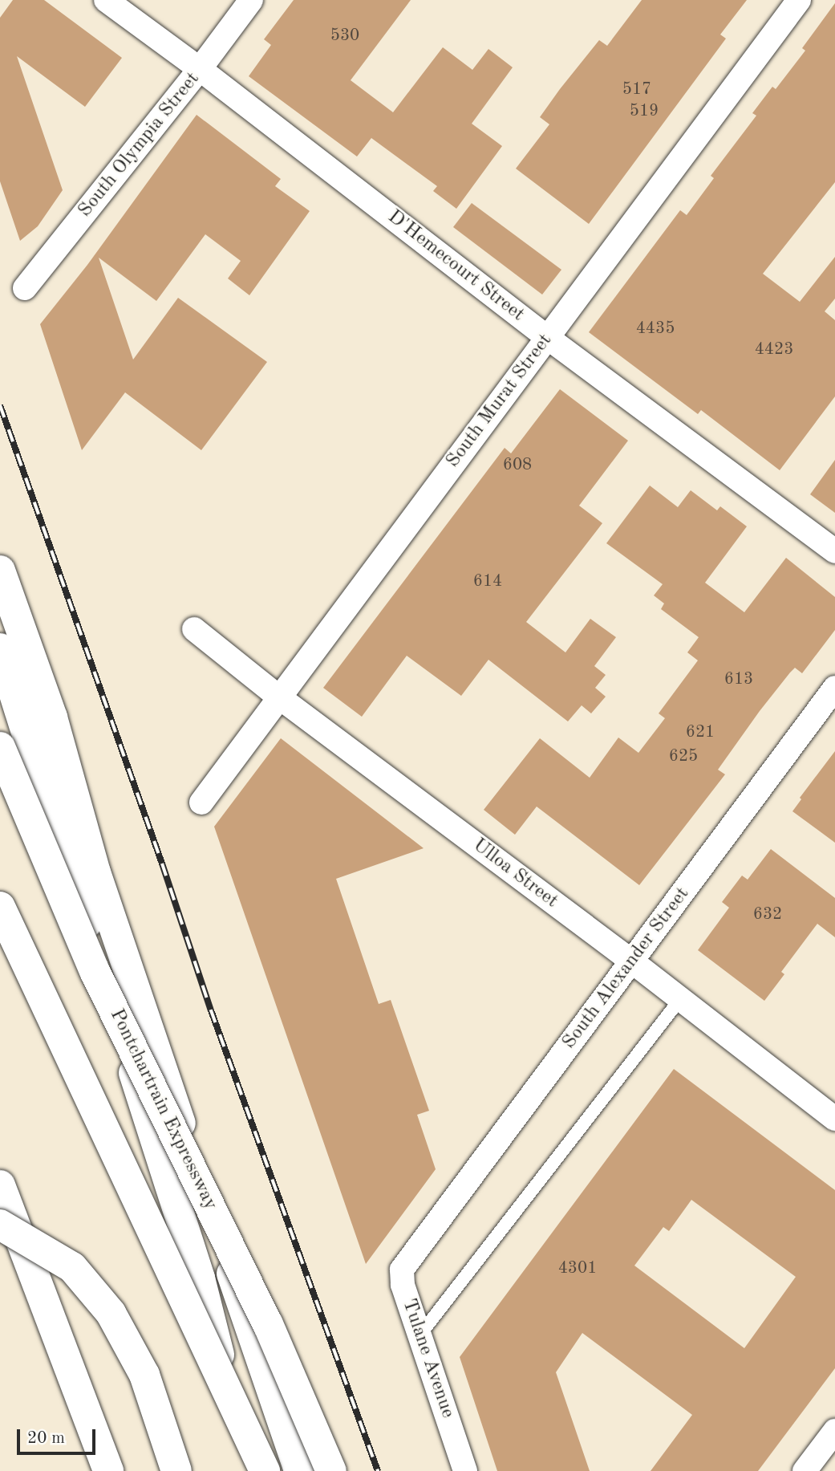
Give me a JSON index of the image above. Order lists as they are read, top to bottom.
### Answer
{
  "streets": {
    "highway": ["Pontchartrain Expressway"],
    "street": [
      "South Olympia Street",
      "D'Hemecourt Street",
      "South Murat Street",
      "Ulloa Street",
      "South Alexander Street",
      "Tulane Avenue"
    ]
  },
  "crossings": [
    ["South Olympia Street", "D'Hemecourt Street"],
    ["D'Hemecourt Street", "South Murat Street"],
    ["South Murat Street", "Ulloa Street"],
    ["Ulloa Street", "South Alexander Street"],
    ["South Alexander Street", "Tulane Avenue"]
  ],
  "house_numbers": [
    "530",
    "517",
    "519",
    "4435",
    "4423",
    "608",
    "614",
    "613",
    "621",
    "625",
    "632",
    "4301"
  ],
  "scale_bar": "20 m"
}
